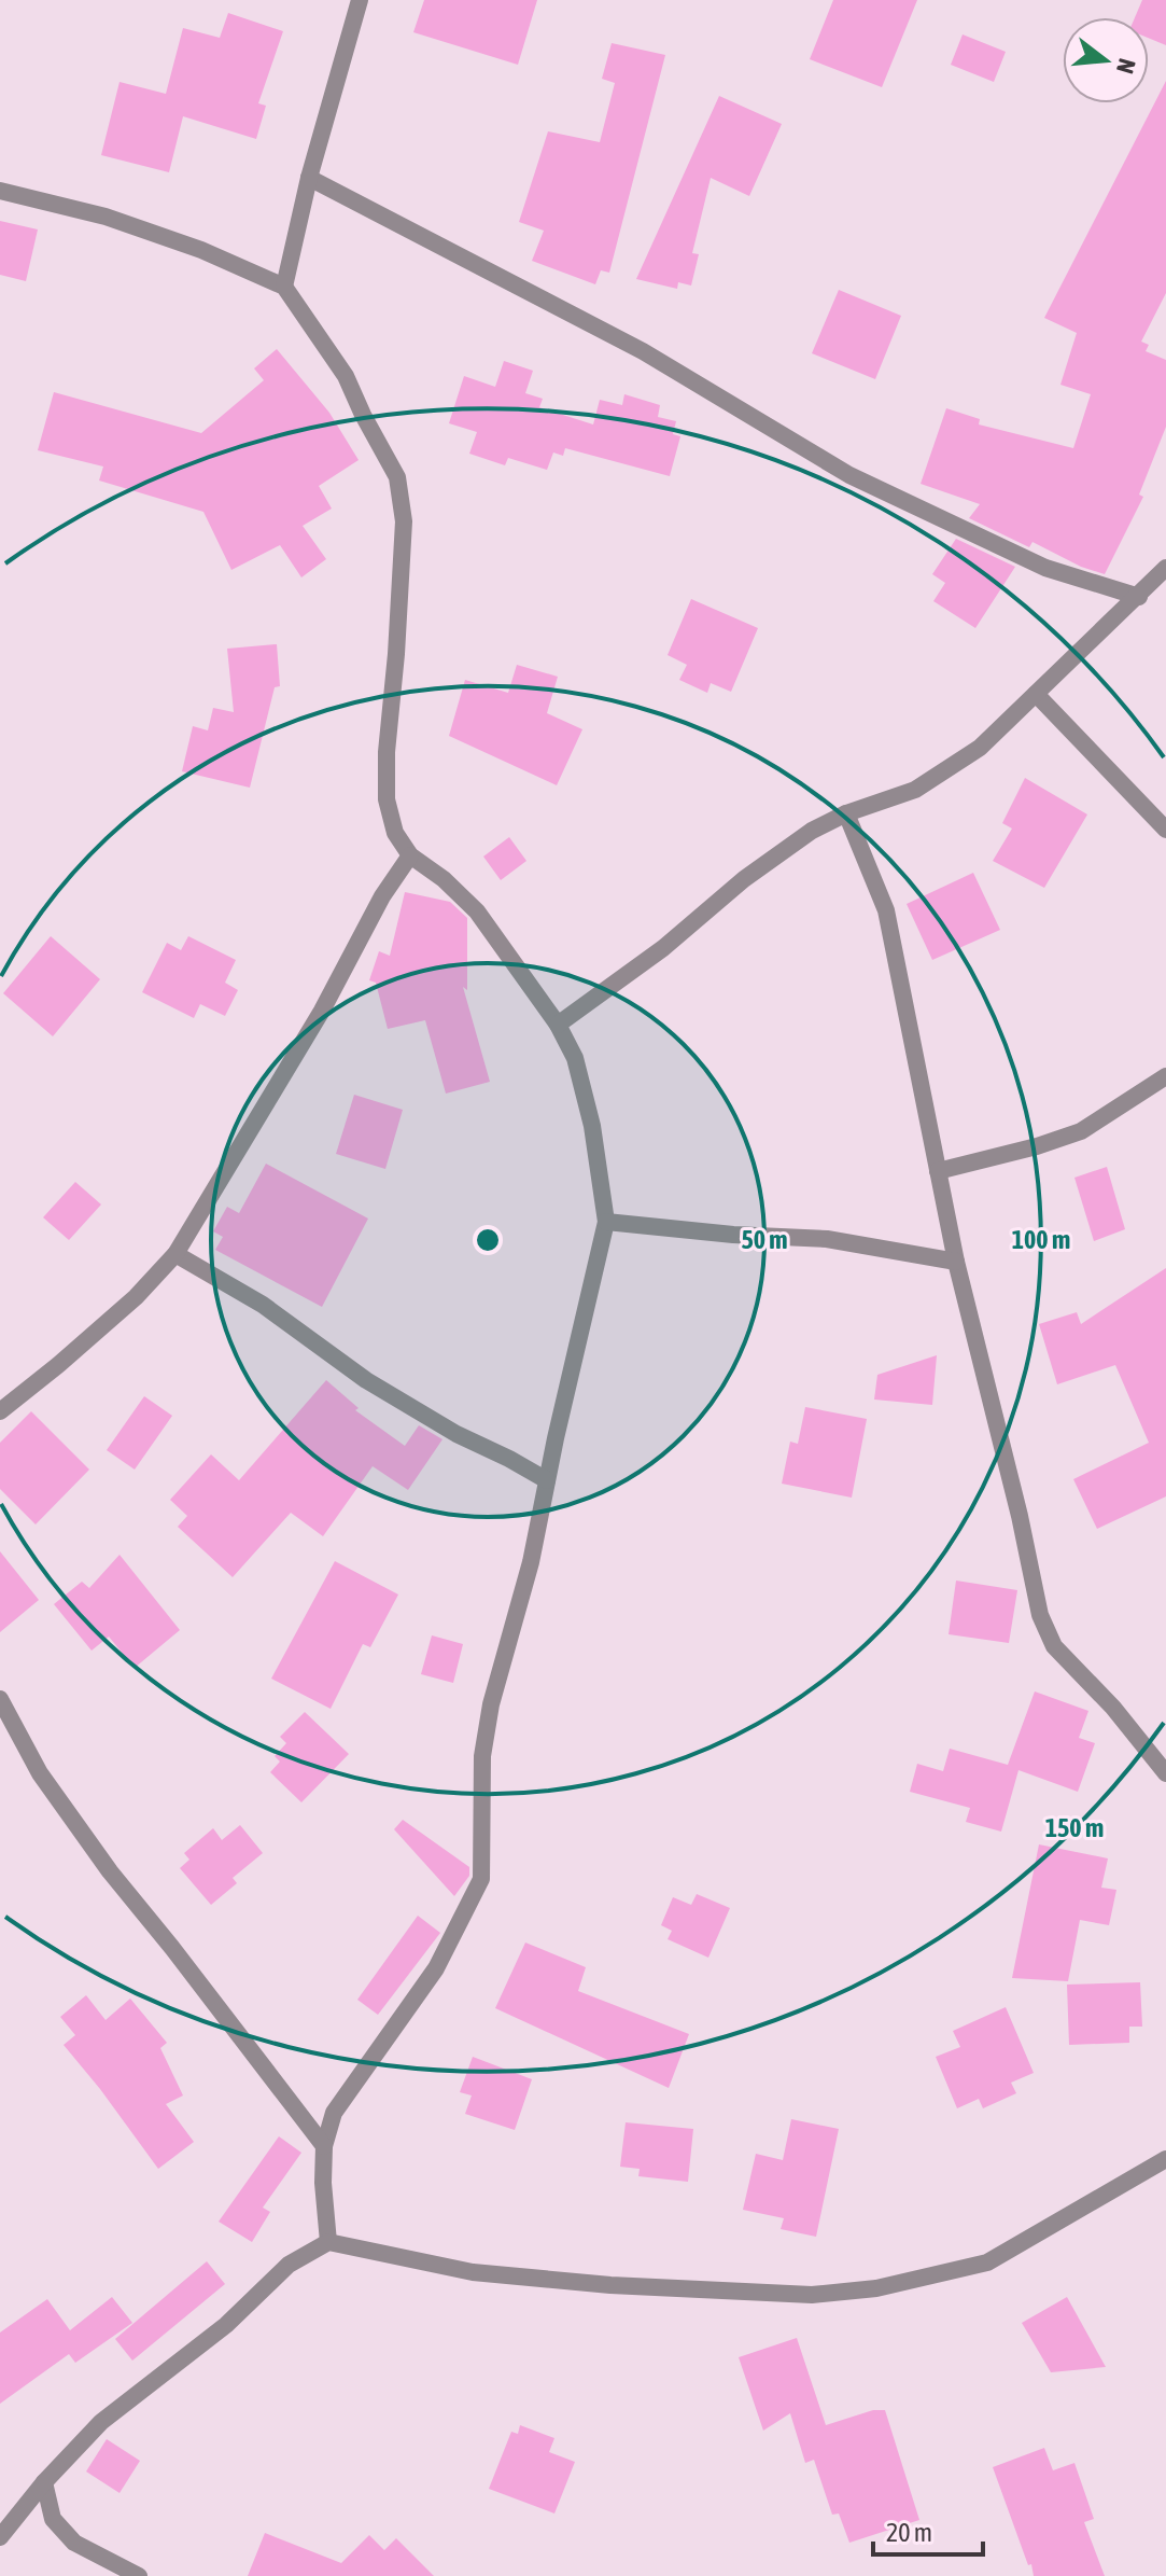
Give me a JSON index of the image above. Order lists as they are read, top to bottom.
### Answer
{
  "scale_bar": "20 m",
  "north": "right",
  "rings": ["50 m", "100 m", "150 m"]
}
